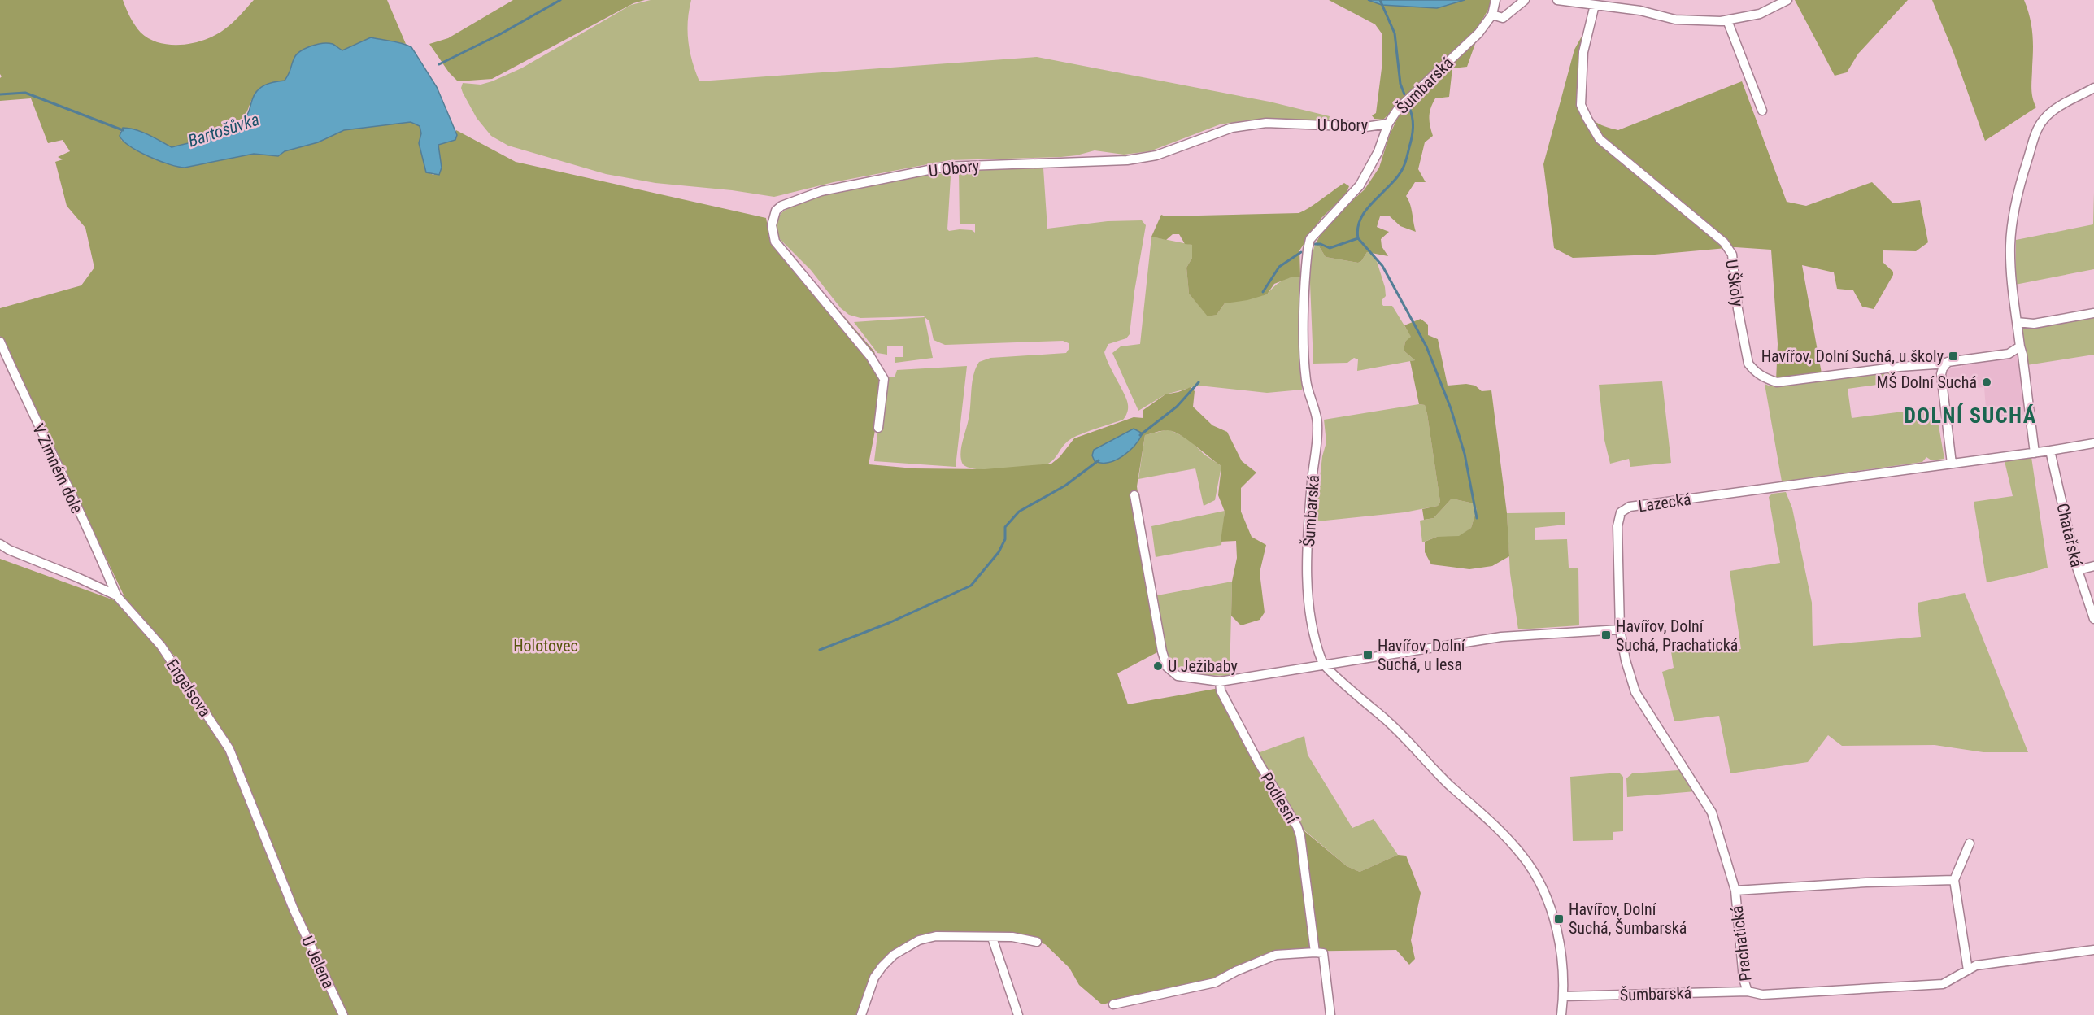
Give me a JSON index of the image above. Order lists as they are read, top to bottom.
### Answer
{
  "streets": {
    "street": [
      "Šumbarská",
      "U Obory",
      "U Školy",
      "V Zimném dole",
      "Lazecká",
      "Chatařská",
      "Engelsova",
      "Podlesní",
      "Prachatická",
      "U Jelena"
    ]
  },
  "crossings": [
    ["Šumbarská", "U Obory"],
    ["Šumbarská", "Prachatická"],
    ["V Zimném dole", "Engelsova"],
    ["Lazecká", "Chatařská"],
    ["Lazecká", "Prachatická"],
    ["Engelsova", "U Jelena"]
  ],
  "districts": ["DOLNÍ SUCHÁ"],
  "water": ["Bartošůvka"],
  "parks": ["Holotovec"],
  "places": {
    "transit": [
      "Havířov, Dolní Suchá, u školy",
      "Havířov, Dolní Suchá, Prachatická",
      "Havířov, Dolní Suchá, u lesa",
      "Havířov, Dolní Suchá, Šumbarská"
    ],
    "other": ["MŠ Dolní Suchá", "U Ježibaby"]
  }
}
